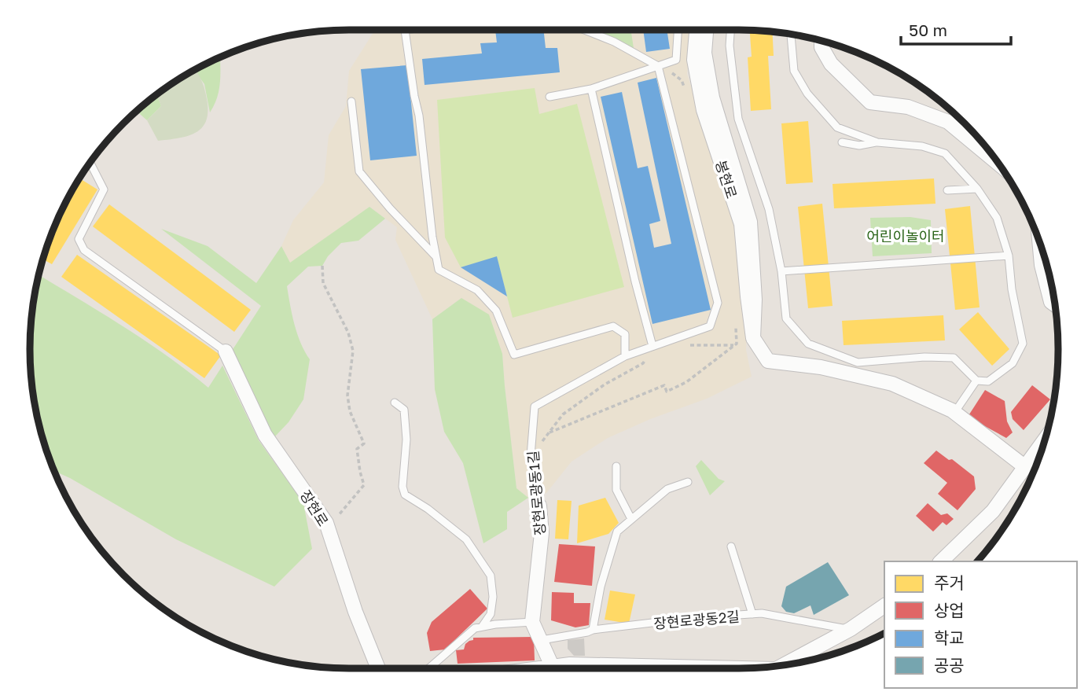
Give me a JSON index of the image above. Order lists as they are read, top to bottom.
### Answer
{
  "streets": {
    "street": ["봉현로", "장현로광동1길", "장현로"],
    "lane": ["장현로광동2길"]
  },
  "parks": ["어린이놀이터"],
  "legend": [
    "주거",
    "상업",
    "학교",
    "공공"
  ],
  "scale_bar": "50 m"
}
